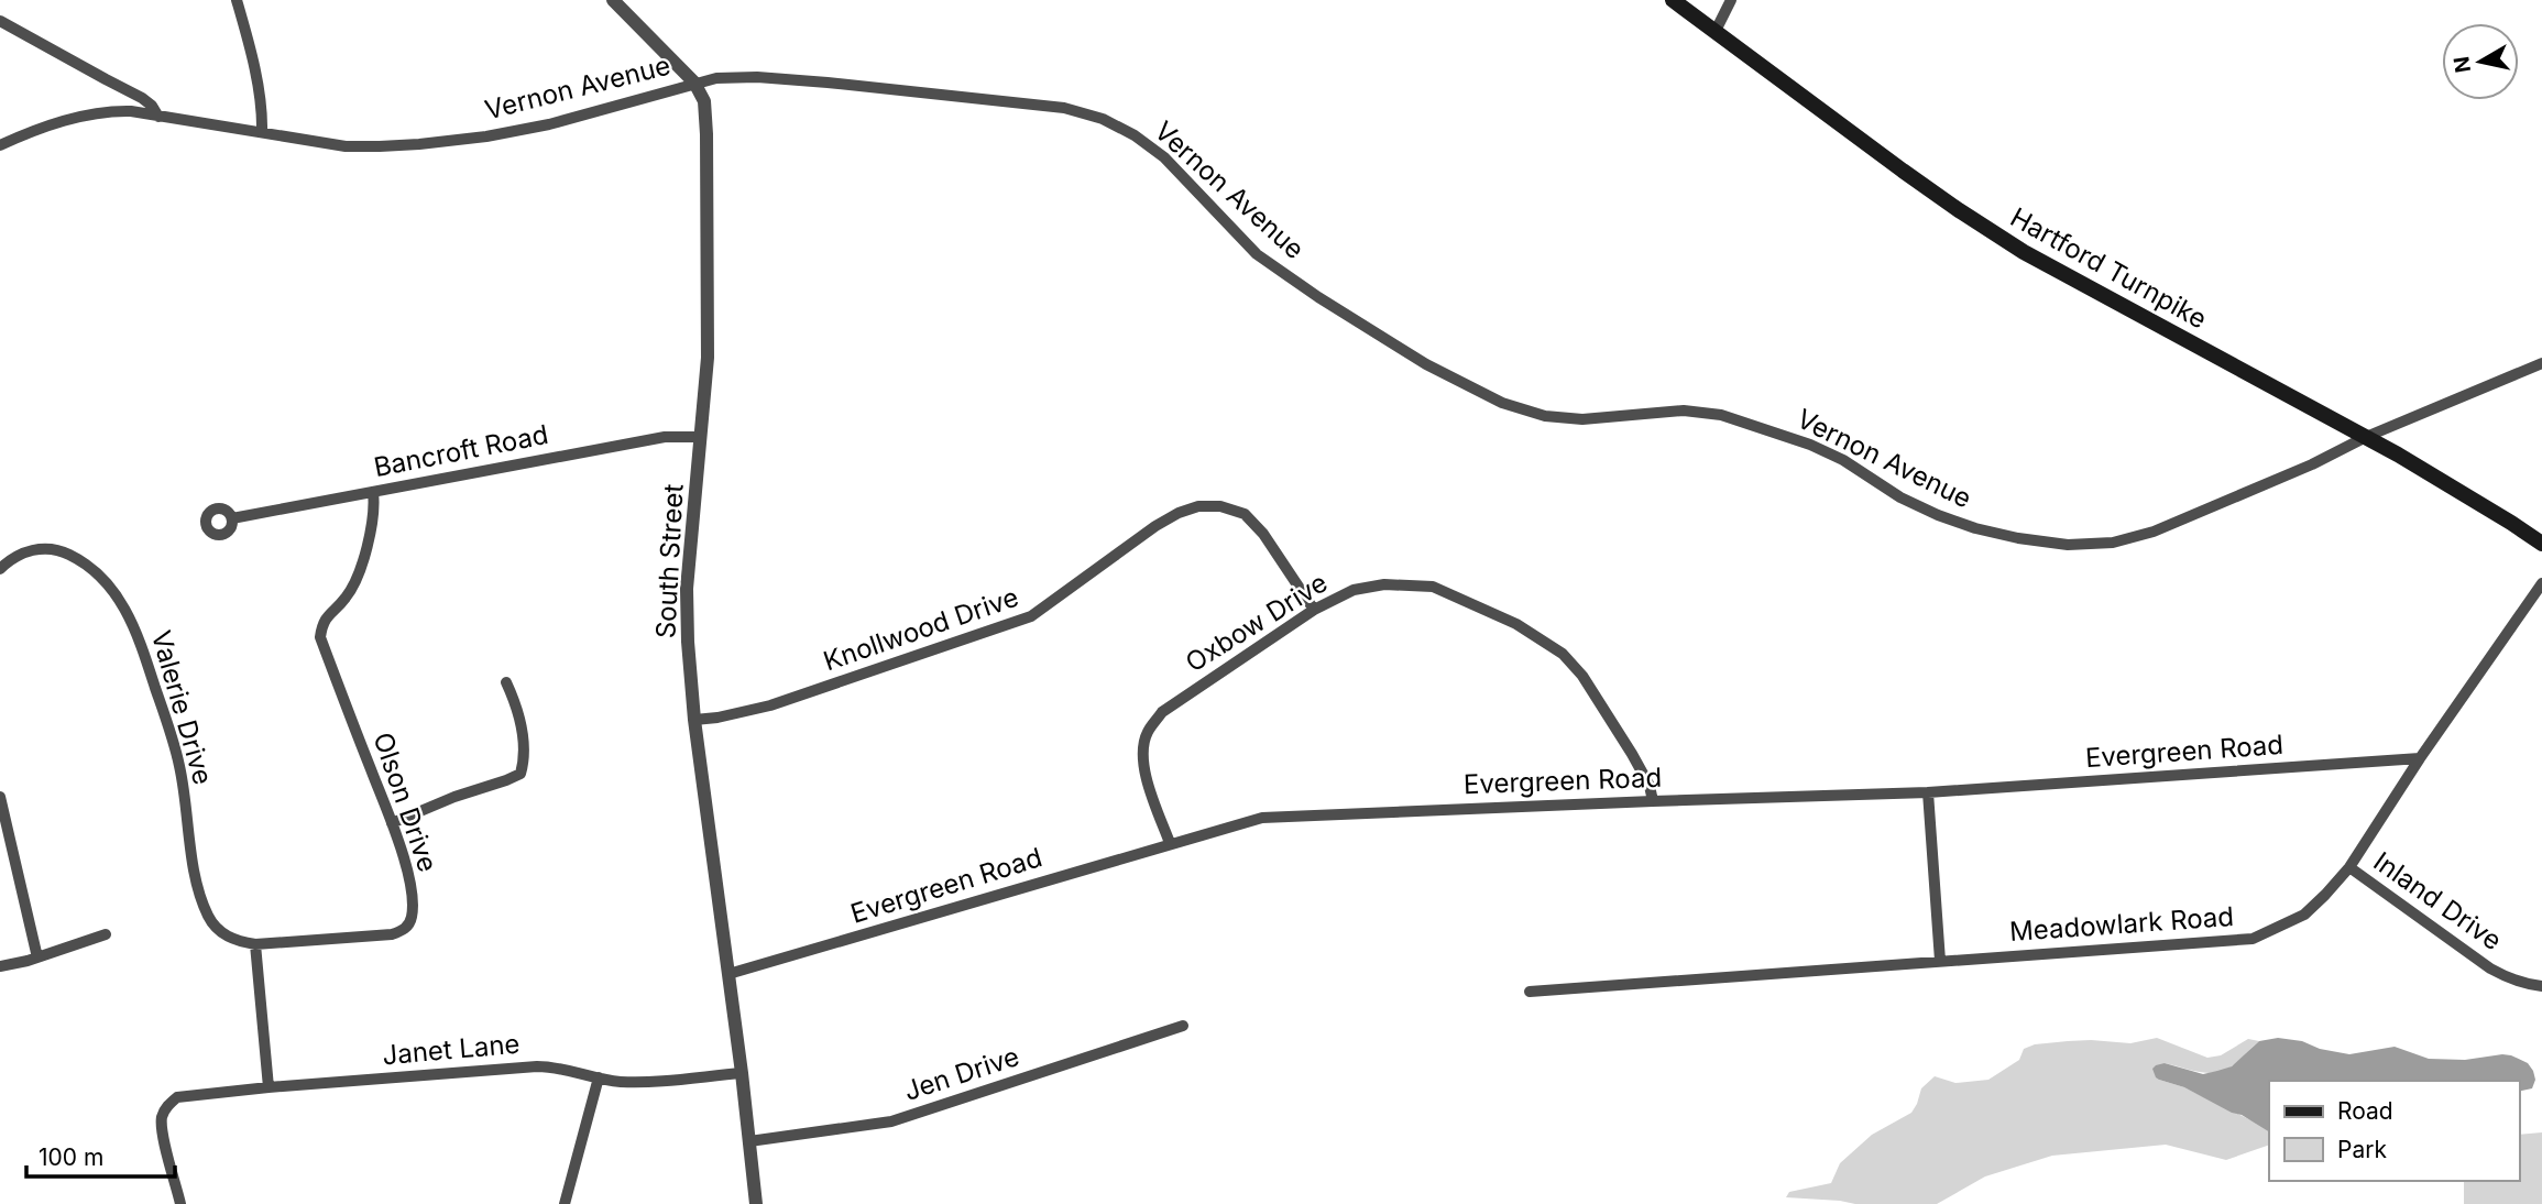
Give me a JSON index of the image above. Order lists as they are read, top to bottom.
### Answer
{
  "streets": {
    "main road": ["Hartford Turnpike"],
    "street": [
      "Vernon Avenue",
      "Bancroft Road",
      "South Street",
      "Oxbow Drive",
      "Knollwood Drive",
      "Valerie Drive",
      "Evergreen Road",
      "Olson Drive",
      "Inland Drive",
      "Meadowlark Road",
      "Janet Lane",
      "Jen Drive"
    ]
  },
  "crossings": [
    ["Vernon Avenue", "Hartford Turnpike"],
    ["Vernon Avenue", "South Street"],
    ["Bancroft Road", "South Street"],
    ["Bancroft Road", "Olson Drive"],
    ["South Street", "Knollwood Drive"],
    ["South Street", "Evergreen Road"],
    ["South Street", "Janet Lane"],
    ["South Street", "Jen Drive"],
    ["Oxbow Drive", "Knollwood Drive"],
    ["Oxbow Drive", "Evergreen Road"],
    ["Valerie Drive", "Olson Drive"],
    ["Evergreen Road", "Meadowlark Road"],
    ["Inland Drive", "Meadowlark Road"]
  ],
  "legend": ["Road", "Park"],
  "scale_bar": "100 m",
  "north": "left"
}
